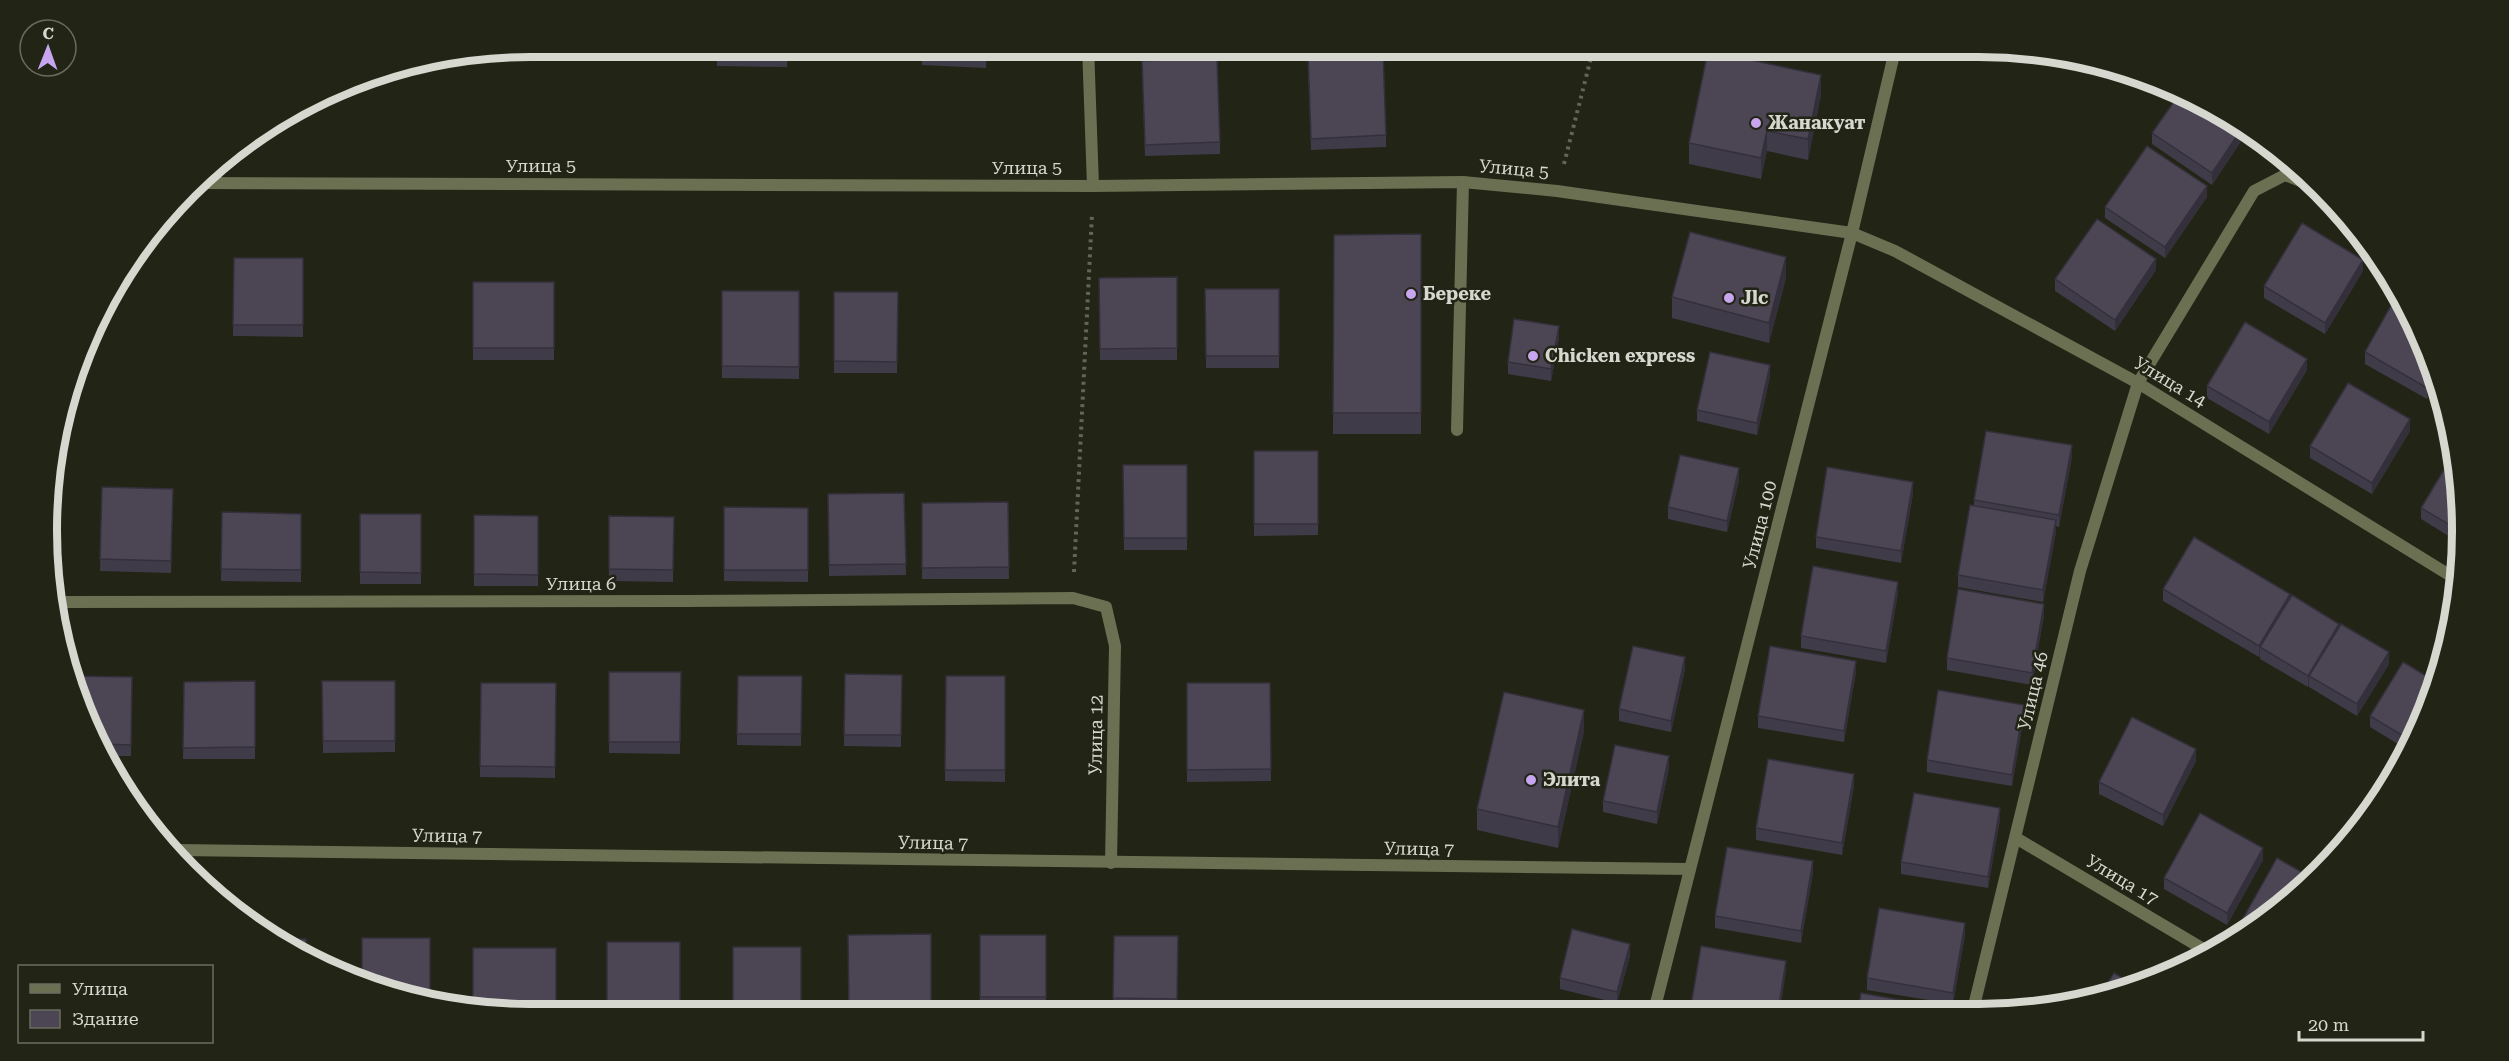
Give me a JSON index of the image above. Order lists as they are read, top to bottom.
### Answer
{
  "streets": {
    "street": [
      "Улица 5",
      "Улица 14",
      "Улица 100",
      "Улица 6",
      "Улица 46",
      "Улица 12",
      "Улица 7",
      "Улица 17"
    ]
  },
  "crossings": [
    ["Улица 5", "Улица 14"],
    ["Улица 5", "Улица 100"],
    ["Улица 14", "Улица 100"],
    ["Улица 14", "Улица 46"],
    ["Улица 100", "Улица 7"],
    ["Улица 6", "Улица 12"],
    ["Улица 46", "Улица 17"],
    ["Улица 12", "Улица 7"]
  ],
  "places": [
    "Жанакуат",
    "Береке",
    "Jlc",
    "Chicken express",
    "Элита"
  ],
  "legend": ["Улица", "Здание"],
  "scale_bar": "20 m",
  "north": "top"
}
